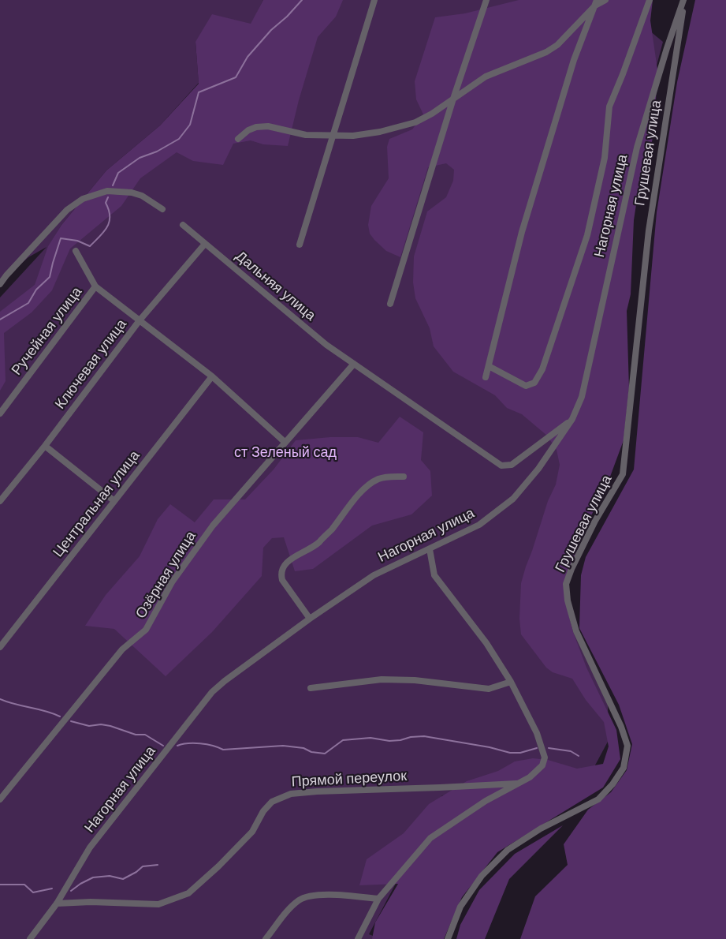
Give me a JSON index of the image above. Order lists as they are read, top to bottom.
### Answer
{
  "streets": {
    "street": [
      "Грушевая улица",
      "Нагорная улица",
      "Дальняя улица",
      "Ручейная улица",
      "Ключевая улица",
      "Центральная улица",
      "Озёрная улица",
      "Прямой переулок"
    ]
  },
  "crossings": [
    ["Грушевая улица", "Нагорная улица"],
    ["Нагорная улица", "Дальняя улица"],
    ["Нагорная улица", "Прямой переулок"],
    ["Дальняя улица", "Ключевая улица"],
    ["Дальняя улица", "Озёрная улица"]
  ],
  "parks": ["ст Зеленый сад"]
}
